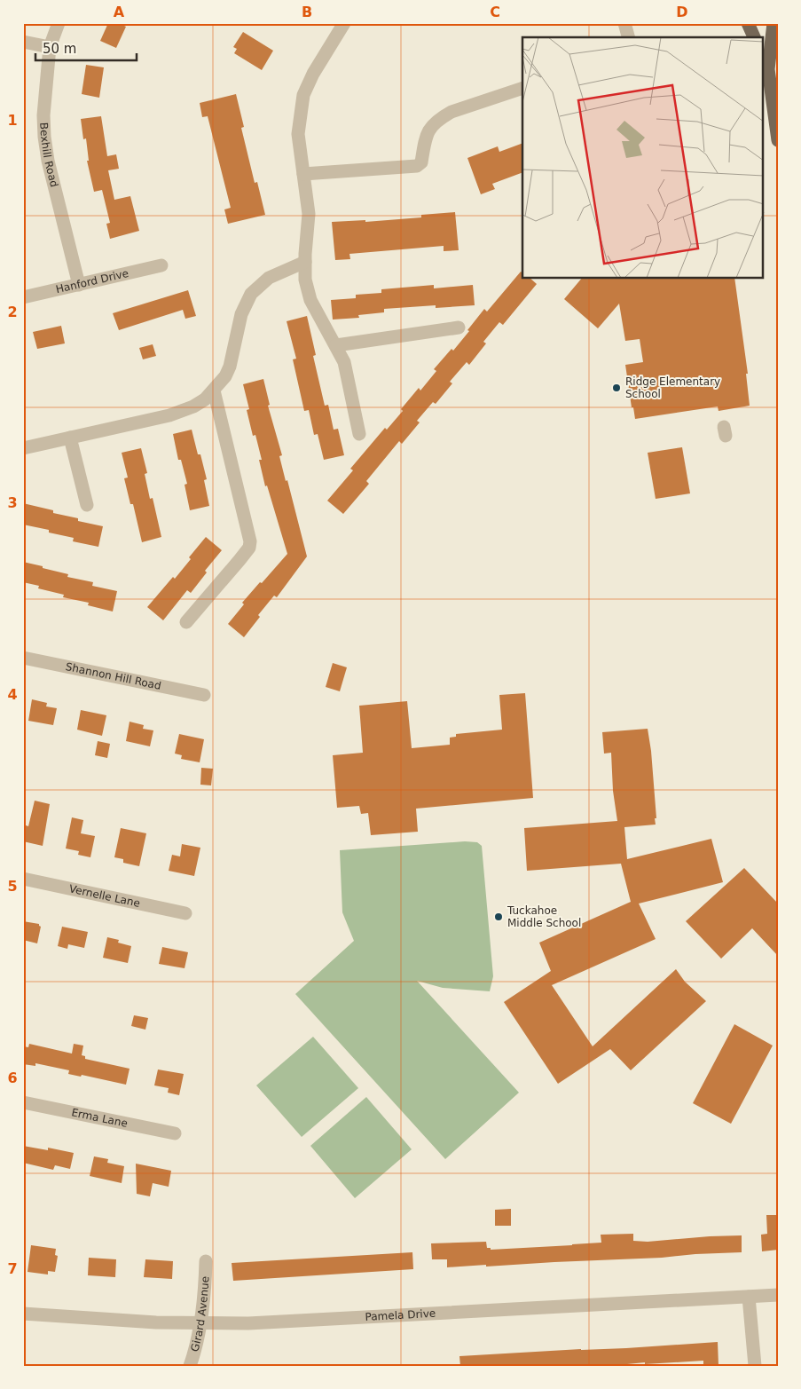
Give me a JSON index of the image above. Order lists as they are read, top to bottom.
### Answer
{
  "streets": {
    "street": [
      "Bexhill Road",
      "Hanford Drive",
      "Shannon Hill Road",
      "Vernelle Lane",
      "Erma Lane",
      "Girard Avenue",
      "Pamela Drive"
    ]
  },
  "crossings": [
    ["Bexhill Road", "Hanford Drive"],
    ["Girard Avenue", "Pamela Drive"]
  ],
  "places": ["Ridge Elementary School", "Tuckahoe Middle School"],
  "scale_bar": "50 m",
  "grid": {
    "columns": [
      "A",
      "B",
      "C",
      "D"
    ],
    "rows": [
      "1",
      "2",
      "3",
      "4",
      "5",
      "6",
      "7"
    ]
  }
}
